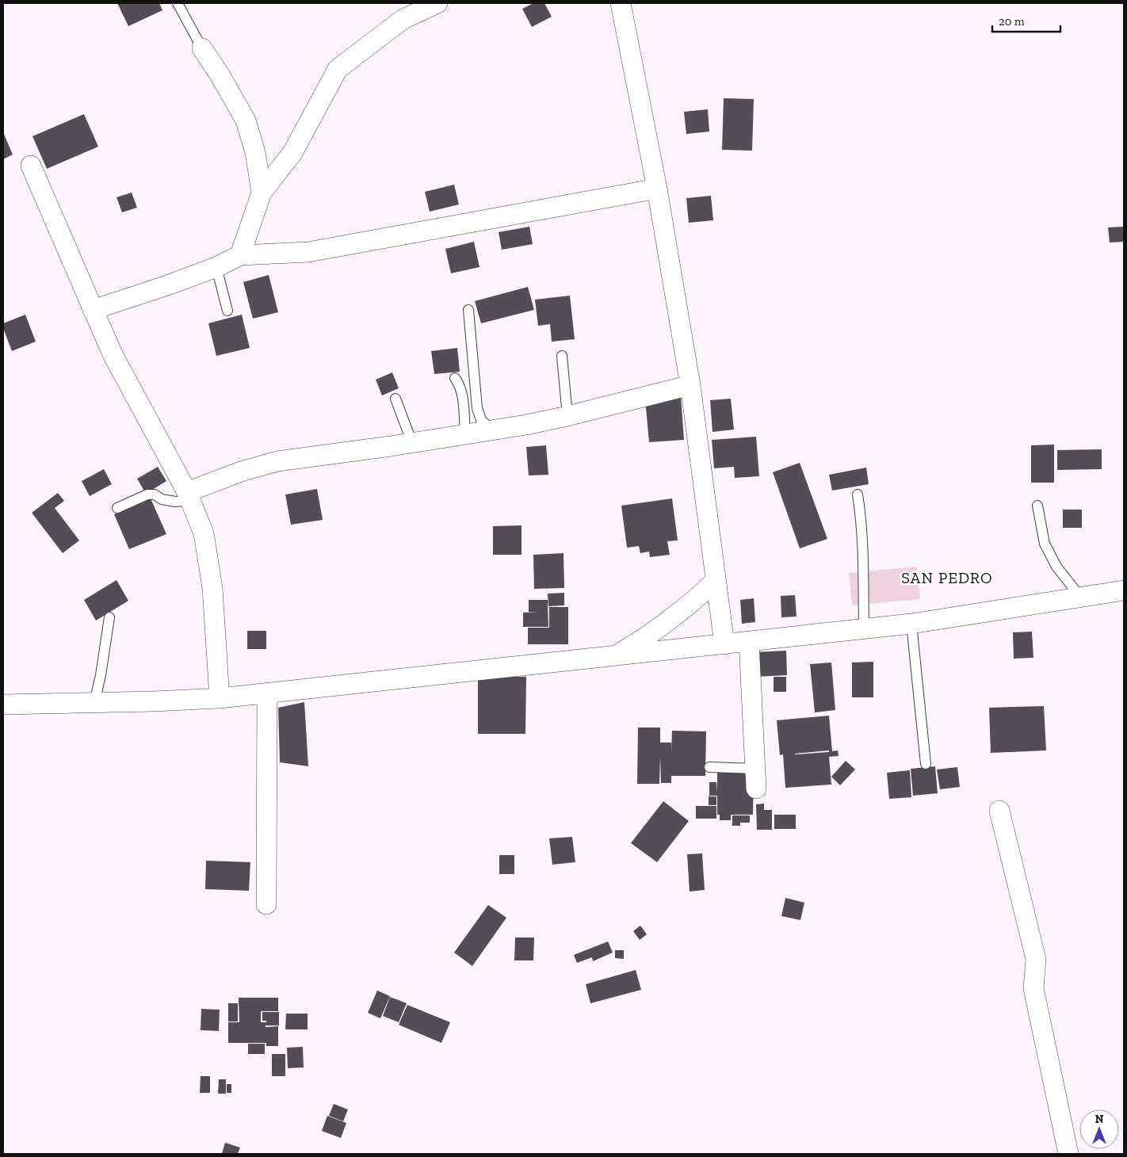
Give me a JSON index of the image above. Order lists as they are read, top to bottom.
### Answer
{
  "districts": ["SAN PEDRO"],
  "scale_bar": "20 m",
  "north": "top"
}
